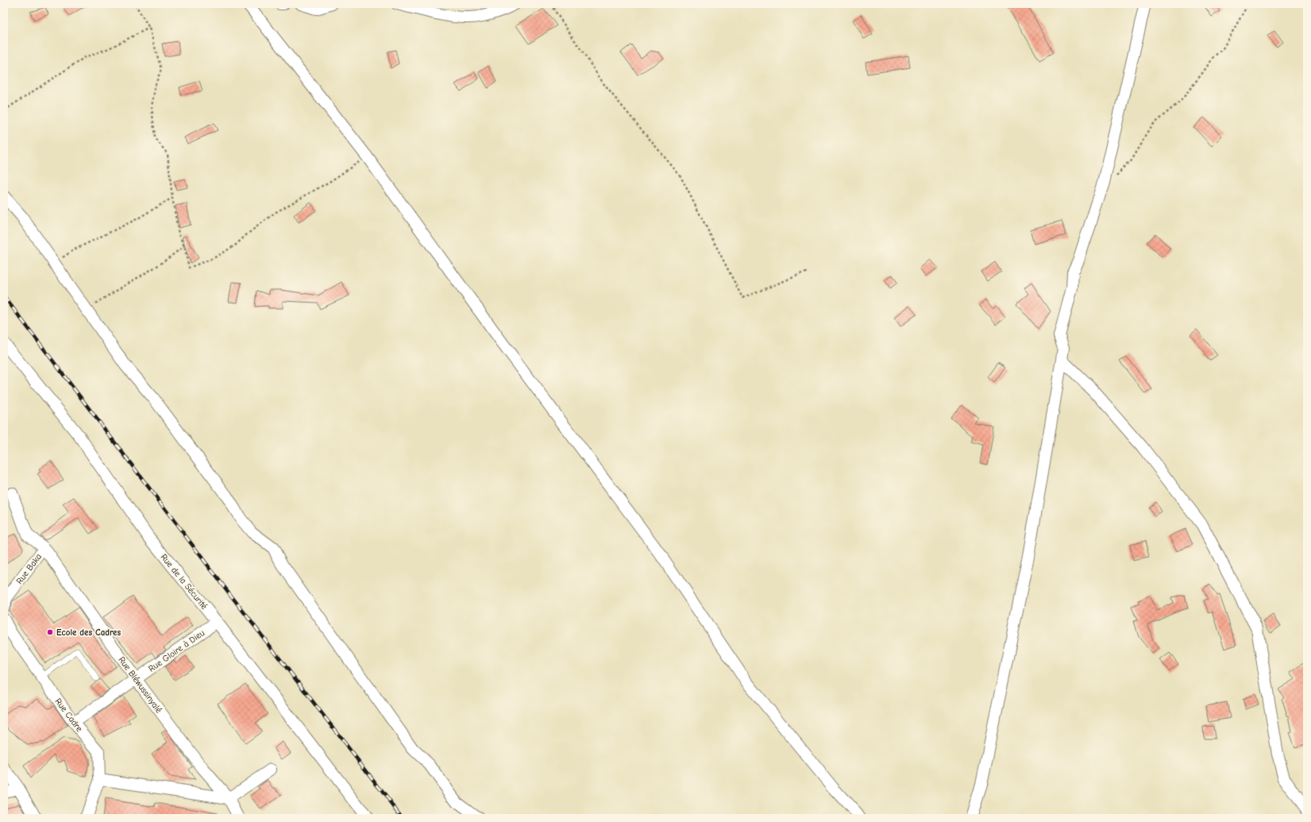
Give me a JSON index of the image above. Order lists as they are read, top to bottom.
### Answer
{
  "streets": {
    "street": [
      "Rue Baka",
      "Rue de la Sécurité",
      "Rue Gloire à Dieu",
      "Rue Bléwussinyalé",
      "Rue Cadre"
    ]
  },
  "crossings": [
    ["Rue Baka", "Rue Bléwussinyalé"],
    ["Rue de la Sécurité", "Rue Gloire à Dieu"],
    ["Rue Gloire à Dieu", "Rue Bléwussinyalé"],
    ["Rue Gloire à Dieu", "Rue Cadre"]
  ],
  "places": ["Ecole des Cadres"]
}
